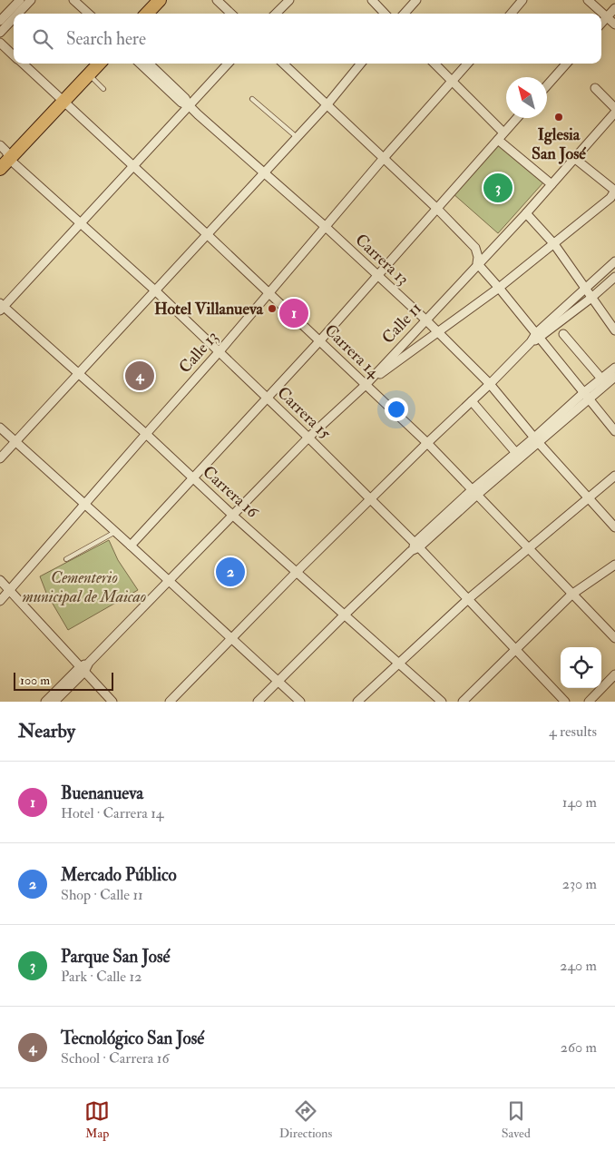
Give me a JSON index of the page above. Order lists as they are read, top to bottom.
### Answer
{
  "streets": {
    "street": [
      "Carrera 13",
      "Calle 11",
      "Carrera 14",
      "Calle 13",
      "Carrera 15",
      "Carrera 16"
    ]
  },
  "crossings": [
    ["Carrera 13", "Calle 11"],
    ["Carrera 13", "Calle 13"],
    ["Calle 11", "Carrera 14"],
    ["Calle 11", "Carrera 15"],
    ["Calle 11", "Carrera 16"],
    ["Carrera 14", "Calle 13"],
    ["Calle 13", "Carrera 15"],
    ["Calle 13", "Carrera 16"]
  ],
  "parks": ["Cementerio municipal de Maicao"],
  "places": ["Iglesia San José", "Hotel Villanueva"],
  "scale_bar": "100 m",
  "north": "top left",
  "page": {
    "search": "Search here",
    "pins": [
      "3",
      "1",
      "4",
      "2"
    ],
    "scale": "100 m",
    "heading": ["Nearby", "4 results"],
    "list": [
      {
        "mark": "1",
        "name": "Buenanueva",
        "note": "Hotel · Carrera 14",
        "value": "140 m"
      },
      {
        "mark": "2",
        "name": "Mercado Público",
        "note": "Shop · Calle 11",
        "value": "230 m"
      },
      {
        "mark": "3",
        "name": "Parque San José",
        "note": "Park · Calle 12",
        "value": "240 m"
      },
      {
        "mark": "4",
        "name": "Tecnológico San José",
        "note": "School · Carrera 16",
        "value": "260 m"
      }
    ],
    "nav": ["Map", "Directions", "Saved"]
  }
}
